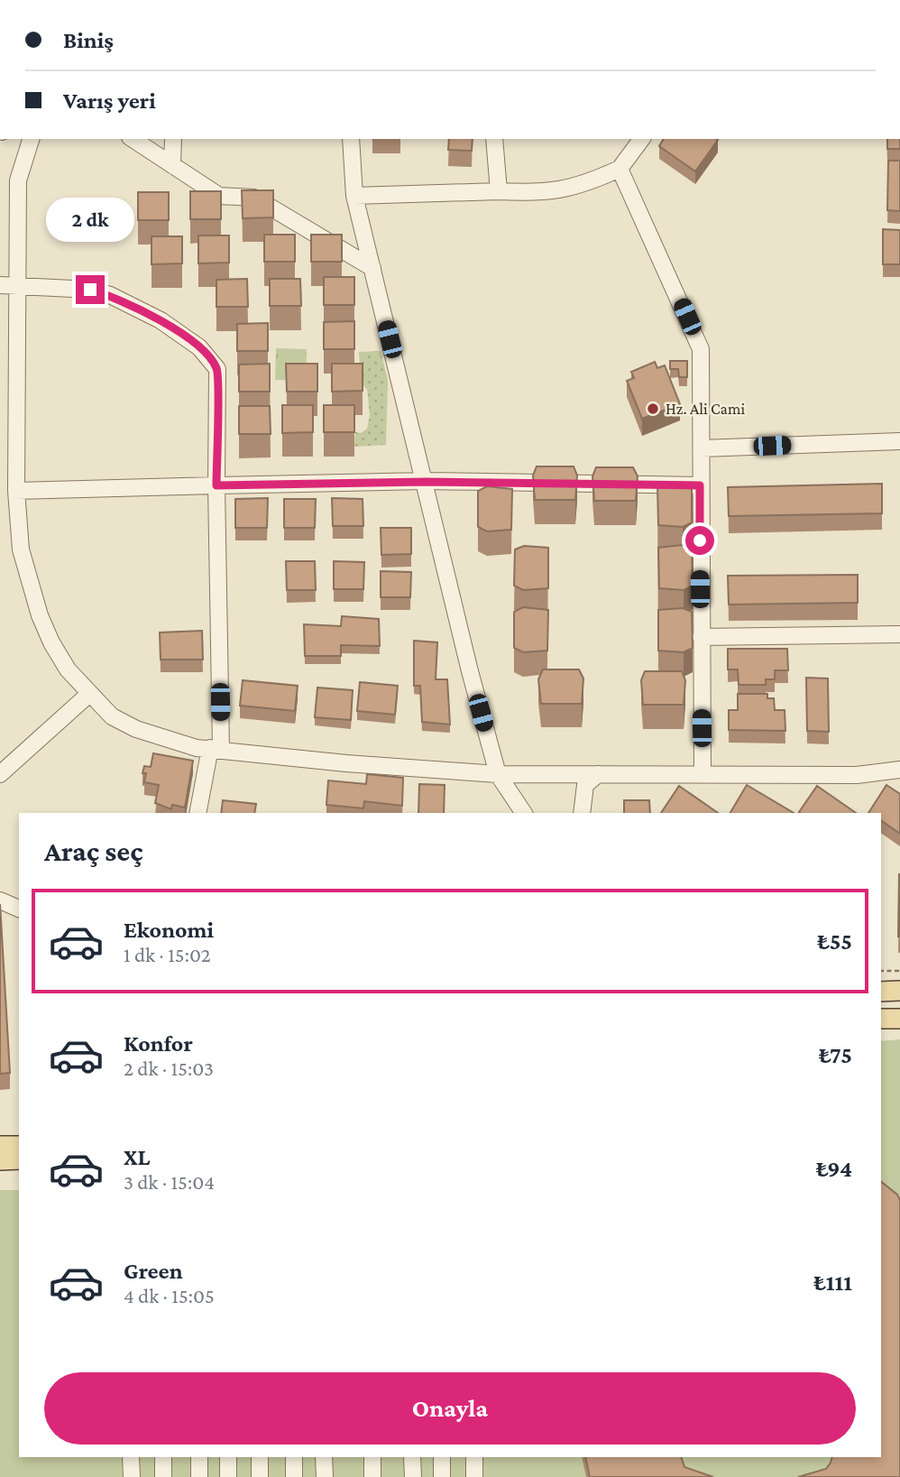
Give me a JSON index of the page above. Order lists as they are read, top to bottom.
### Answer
{
  "places": ["Hz. Ali Cami"],
  "page": {
    "banner": ["Biniş", "Varış yeri"],
    "bubble": "2 dk",
    "heading": "Araç seç",
    "list": [
      {
        "name": "Ekonomi",
        "note": "1 dk · 15:02",
        "value": "₺55"
      },
      {
        "name": "Konfor",
        "note": "2 dk · 15:03",
        "value": "₺75"
      },
      {
        "name": "XL",
        "note": "3 dk · 15:04",
        "value": "₺94"
      },
      {
        "name": "Green",
        "note": "4 dk · 15:05",
        "value": "₺111"
      }
    ],
    "buttons": "Onayla"
  }
}
